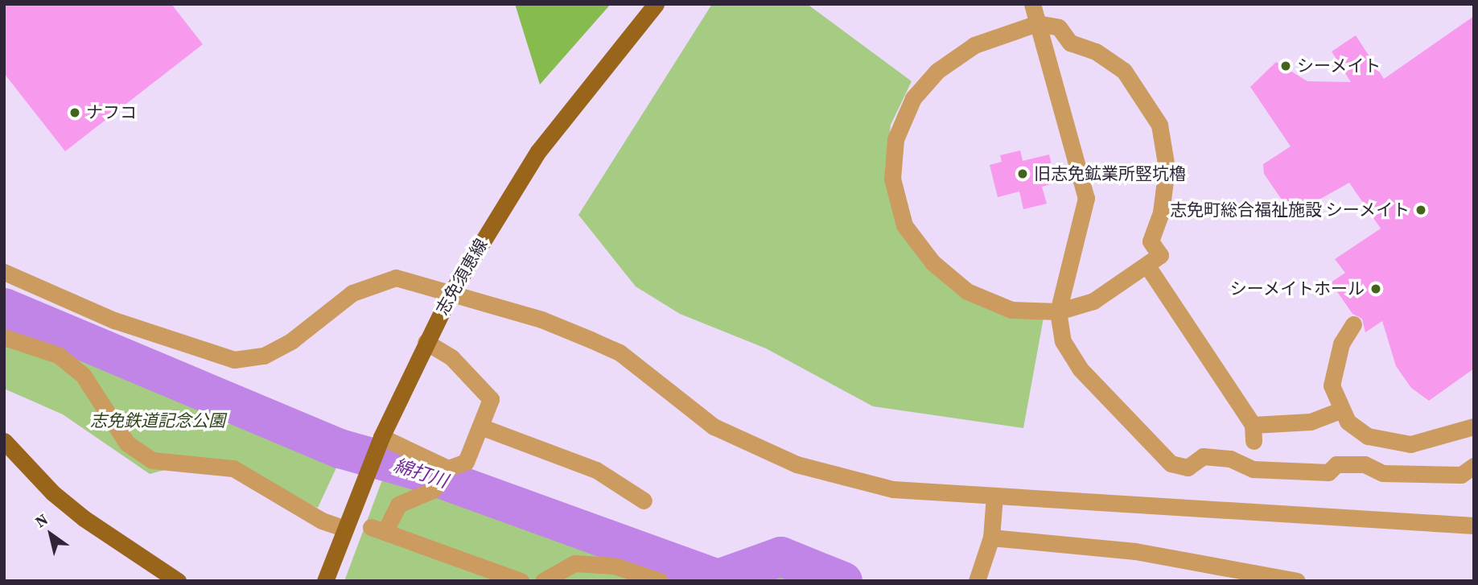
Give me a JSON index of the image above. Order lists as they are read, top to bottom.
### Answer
{
  "streets": {
    "main road": ["志免須恵線"]
  },
  "water": ["綿打川"],
  "parks": ["志免鉄道記念公園"],
  "places": [
    "シーメイト",
    "ナフコ",
    "旧志免鉱業所竪坑櫓",
    "志免町総合福祉施設 シーメイト",
    "シーメイトホール"
  ],
  "north": "top left"
}
